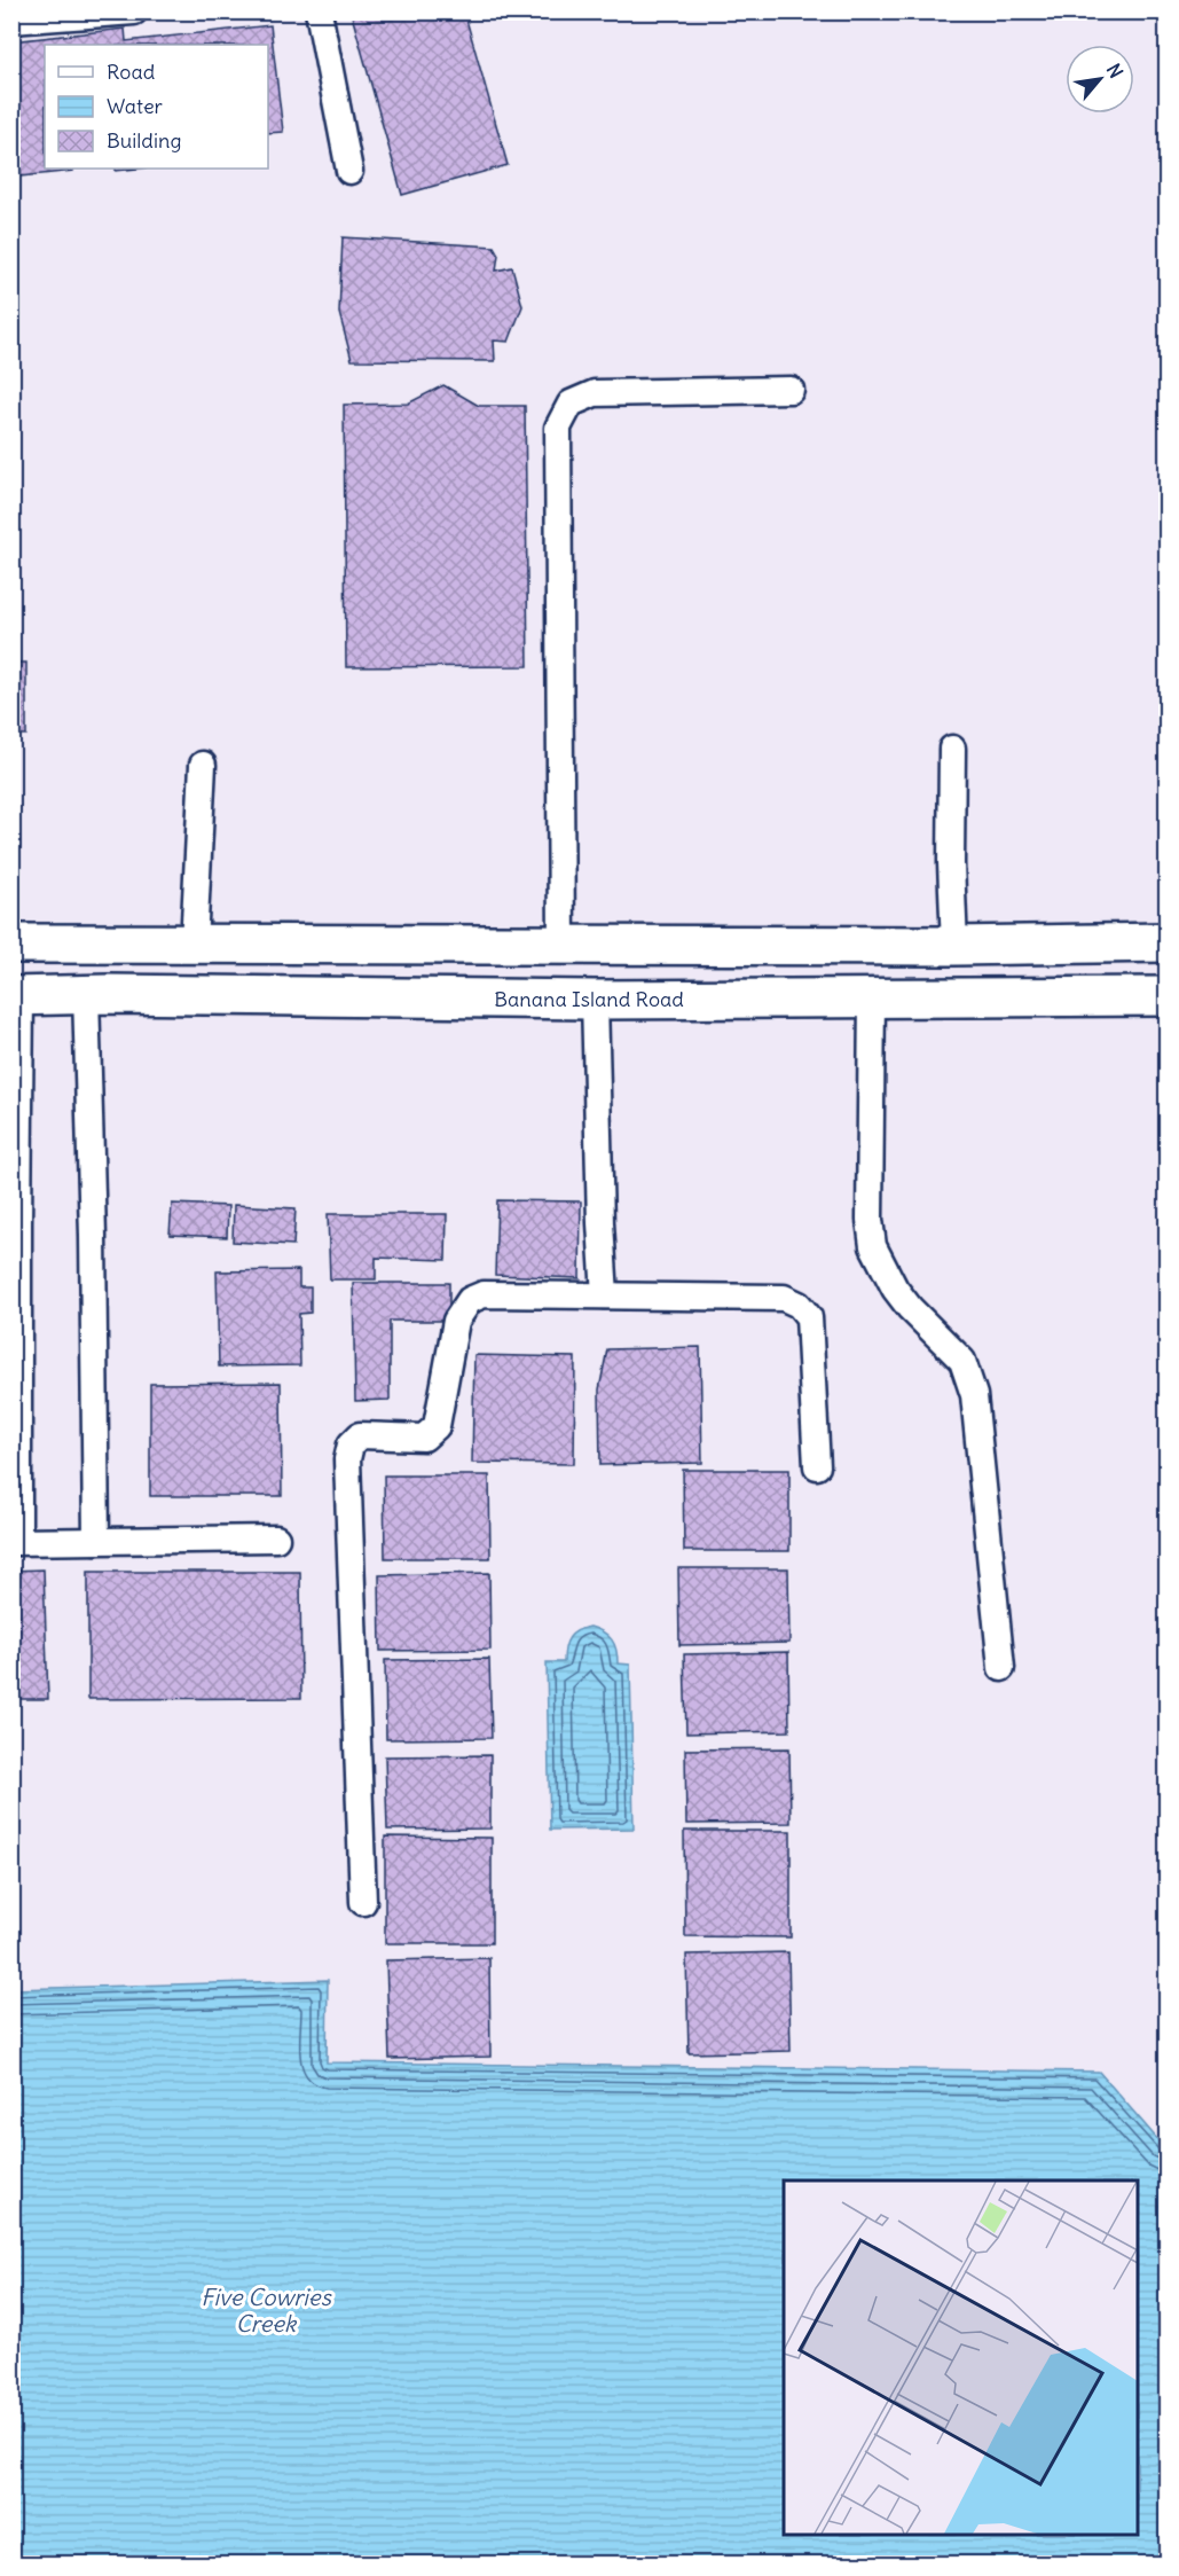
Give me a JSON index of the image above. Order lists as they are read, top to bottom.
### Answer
{
  "streets": {
    "street": ["Banana Island Road"]
  },
  "water": ["Five Cowries Creek"],
  "legend": ["Road", "Water", "Building"],
  "north": "top right"
}
